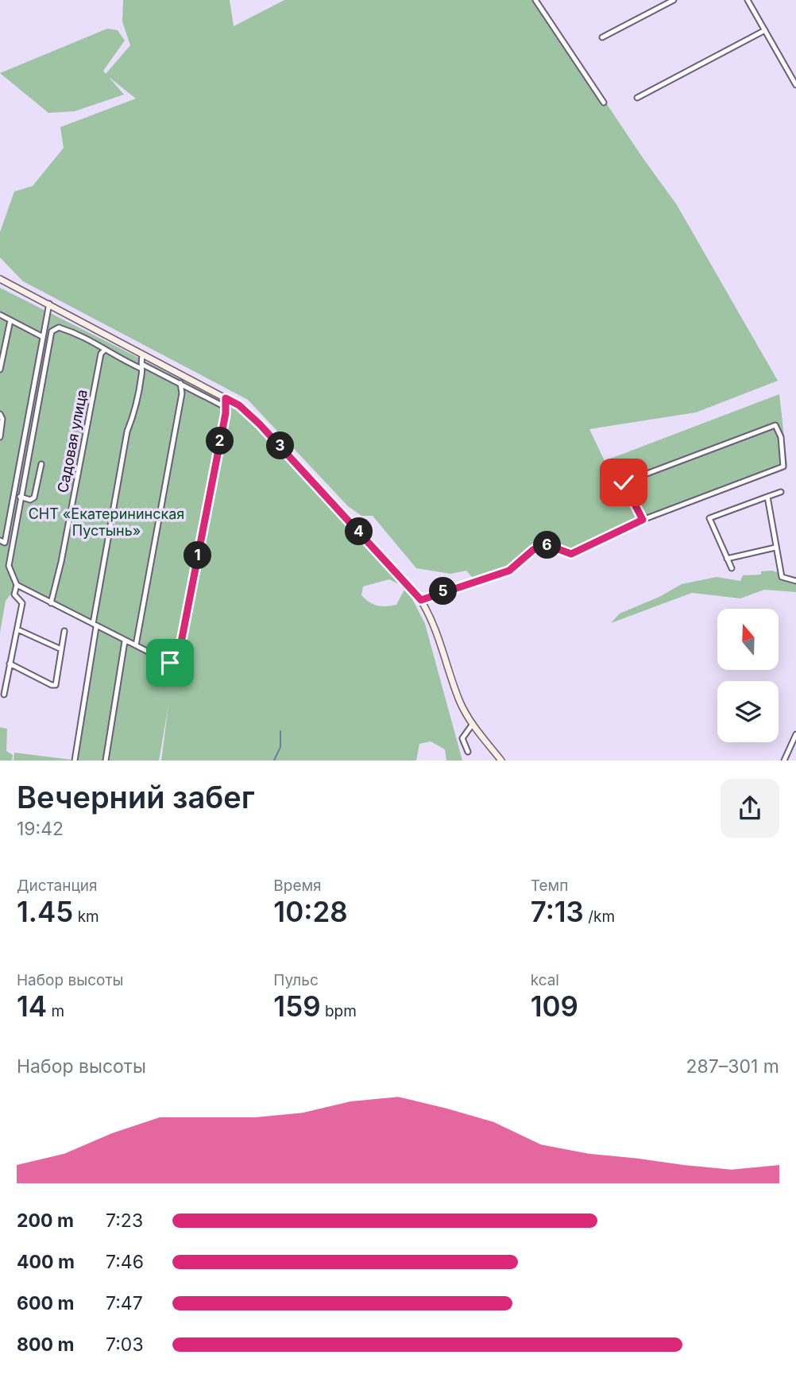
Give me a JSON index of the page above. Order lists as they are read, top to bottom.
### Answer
{
  "streets": {
    "street": ["Садовая улица"]
  },
  "parks": ["СНТ «Екатерининская Пустынь»"],
  "north": "top",
  "page": {
    "pins": [
      "2",
      "3",
      "4",
      "6",
      "1",
      "5"
    ],
    "heading": ["Вечерний забег", "19:42"],
    "stats": [
      ["Дистанция", "1.45 km"],
      ["Время", "10:28"],
      ["Темп", "7:13 /km"],
      ["Набор высоты", "14 m"],
      ["Пульс", "159 bpm"],
      ["kcal", "109"]
    ],
    "chart": ["Набор высоты", "287–301 m"],
    "list": [
      {
        "name": "200 m",
        "note": "7:23"
      },
      {
        "name": "400 m",
        "note": "7:46"
      },
      {
        "name": "600 m",
        "note": "7:47"
      },
      {
        "name": "800 m",
        "note": "7:03"
      }
    ]
  }
}
